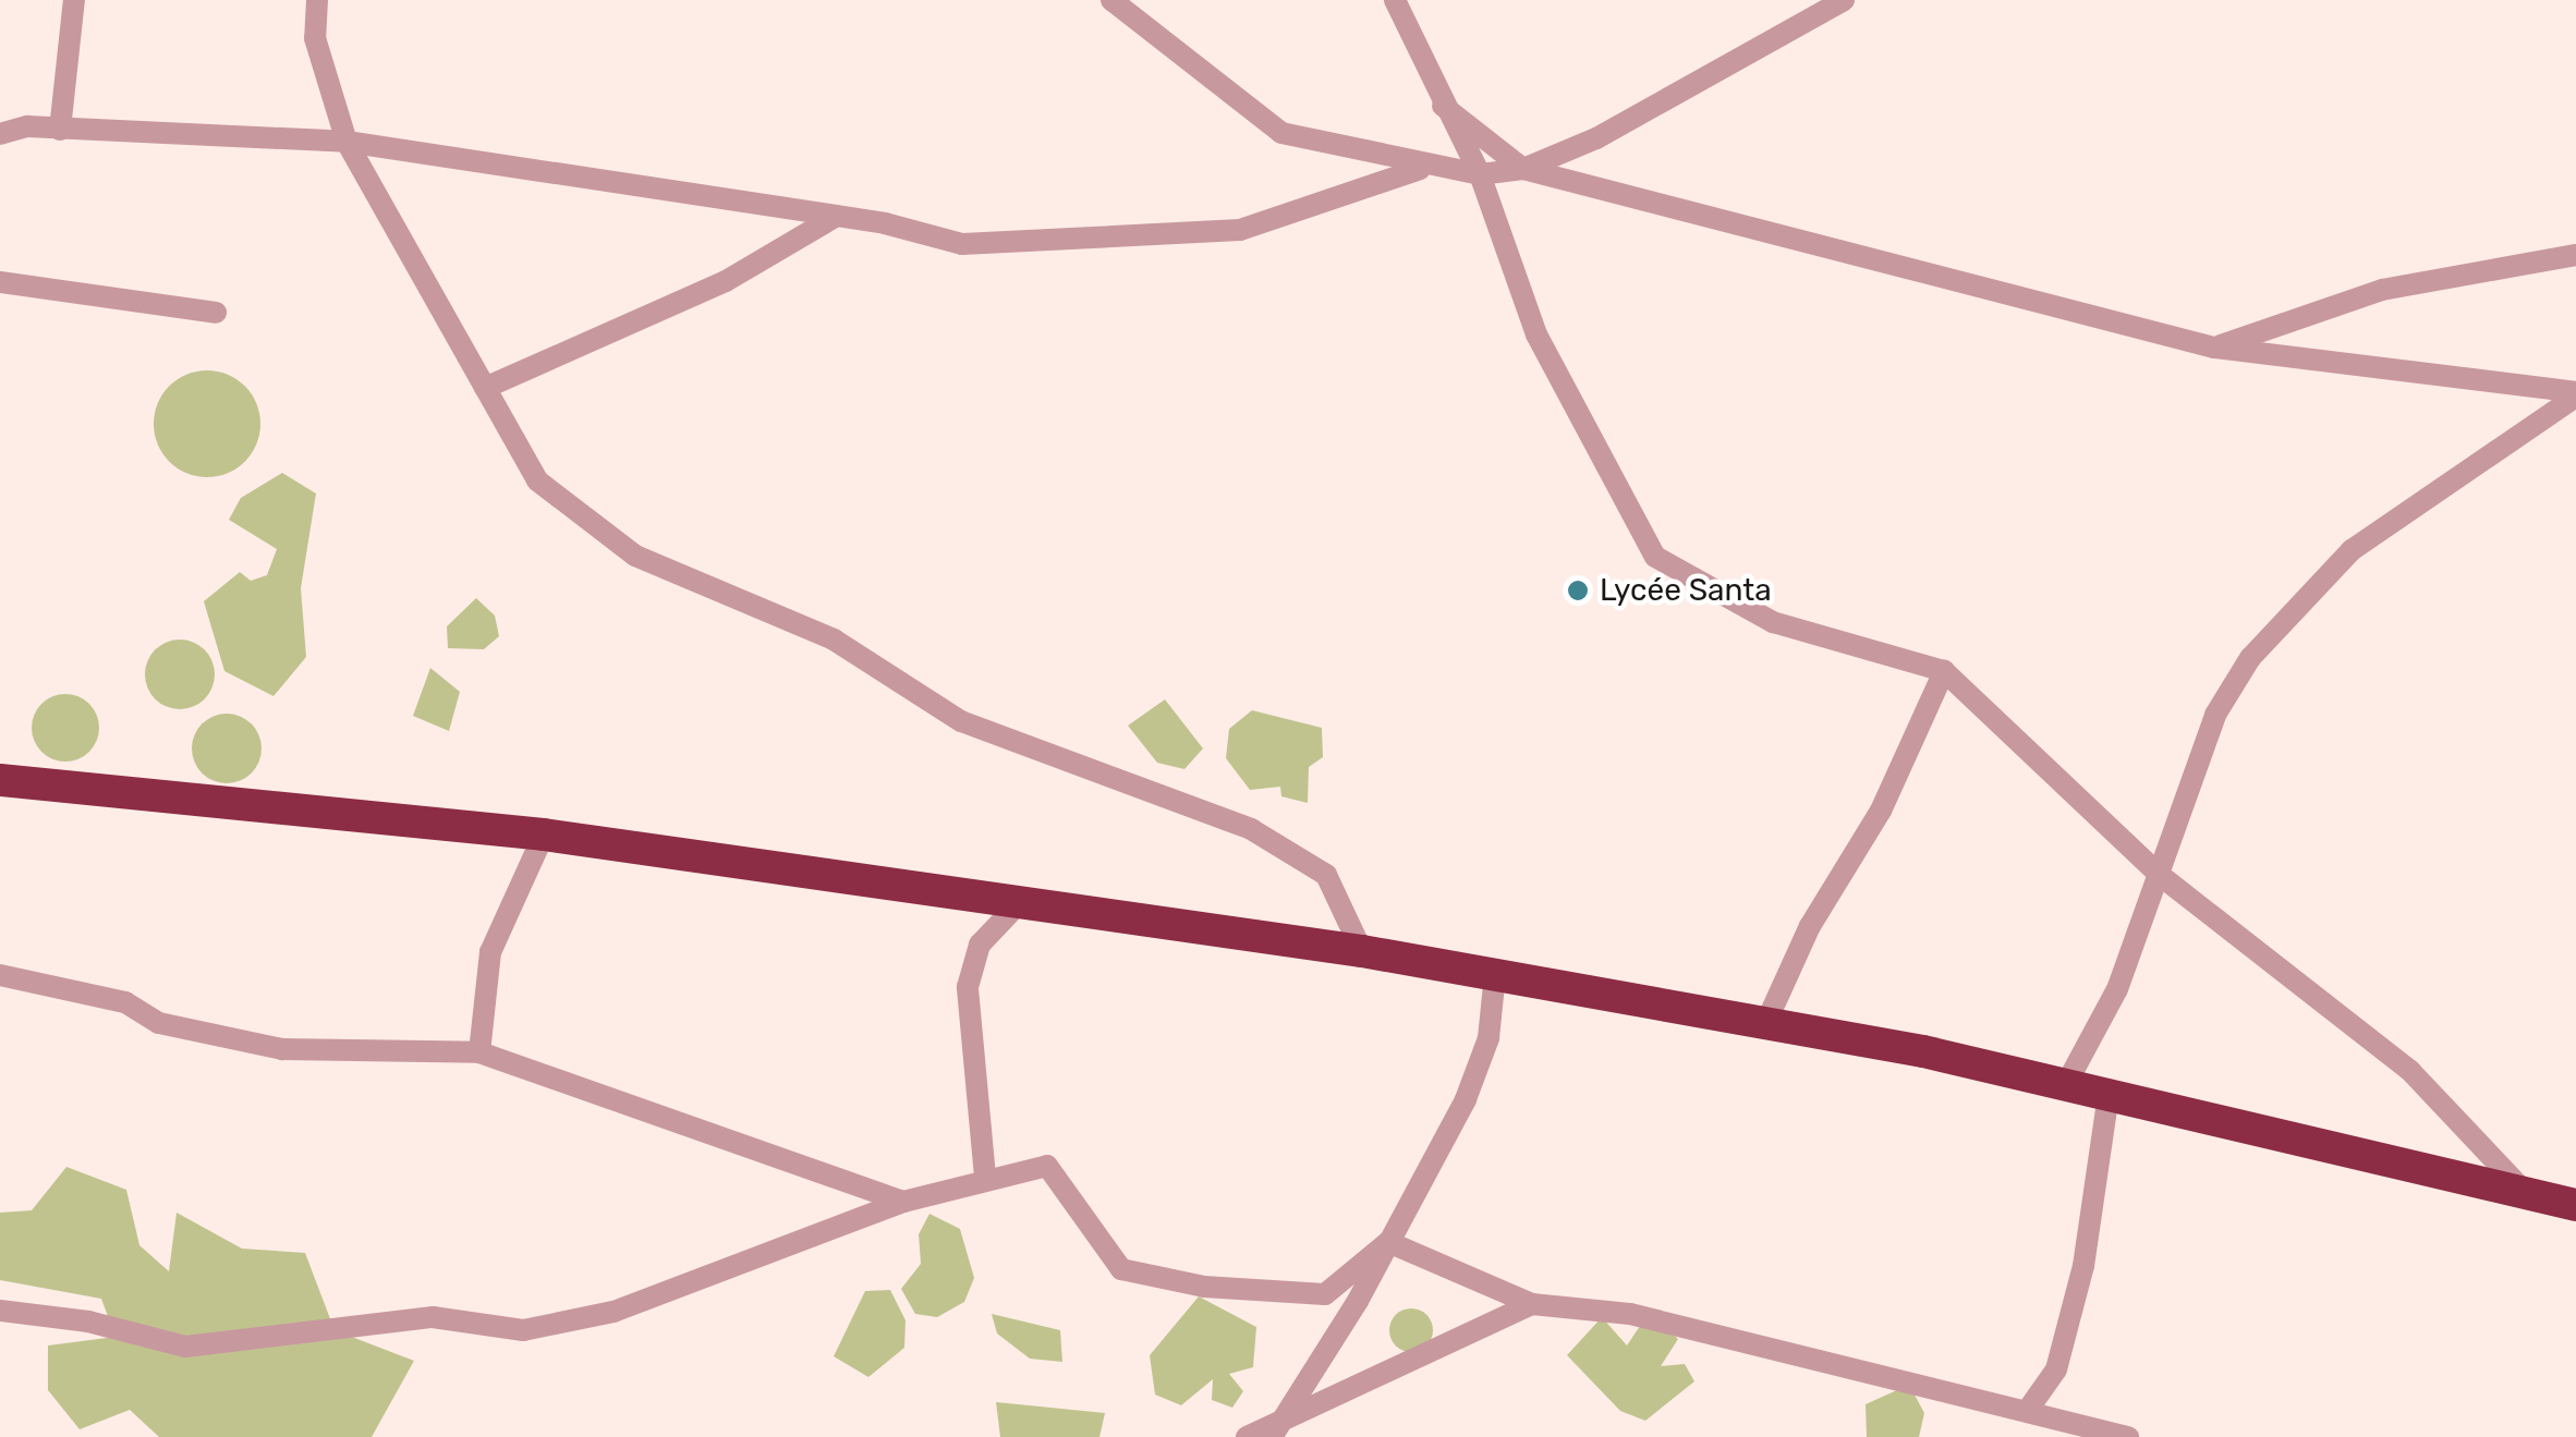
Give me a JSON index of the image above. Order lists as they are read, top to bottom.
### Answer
{
  "places": ["Lycée Santa"]
}
